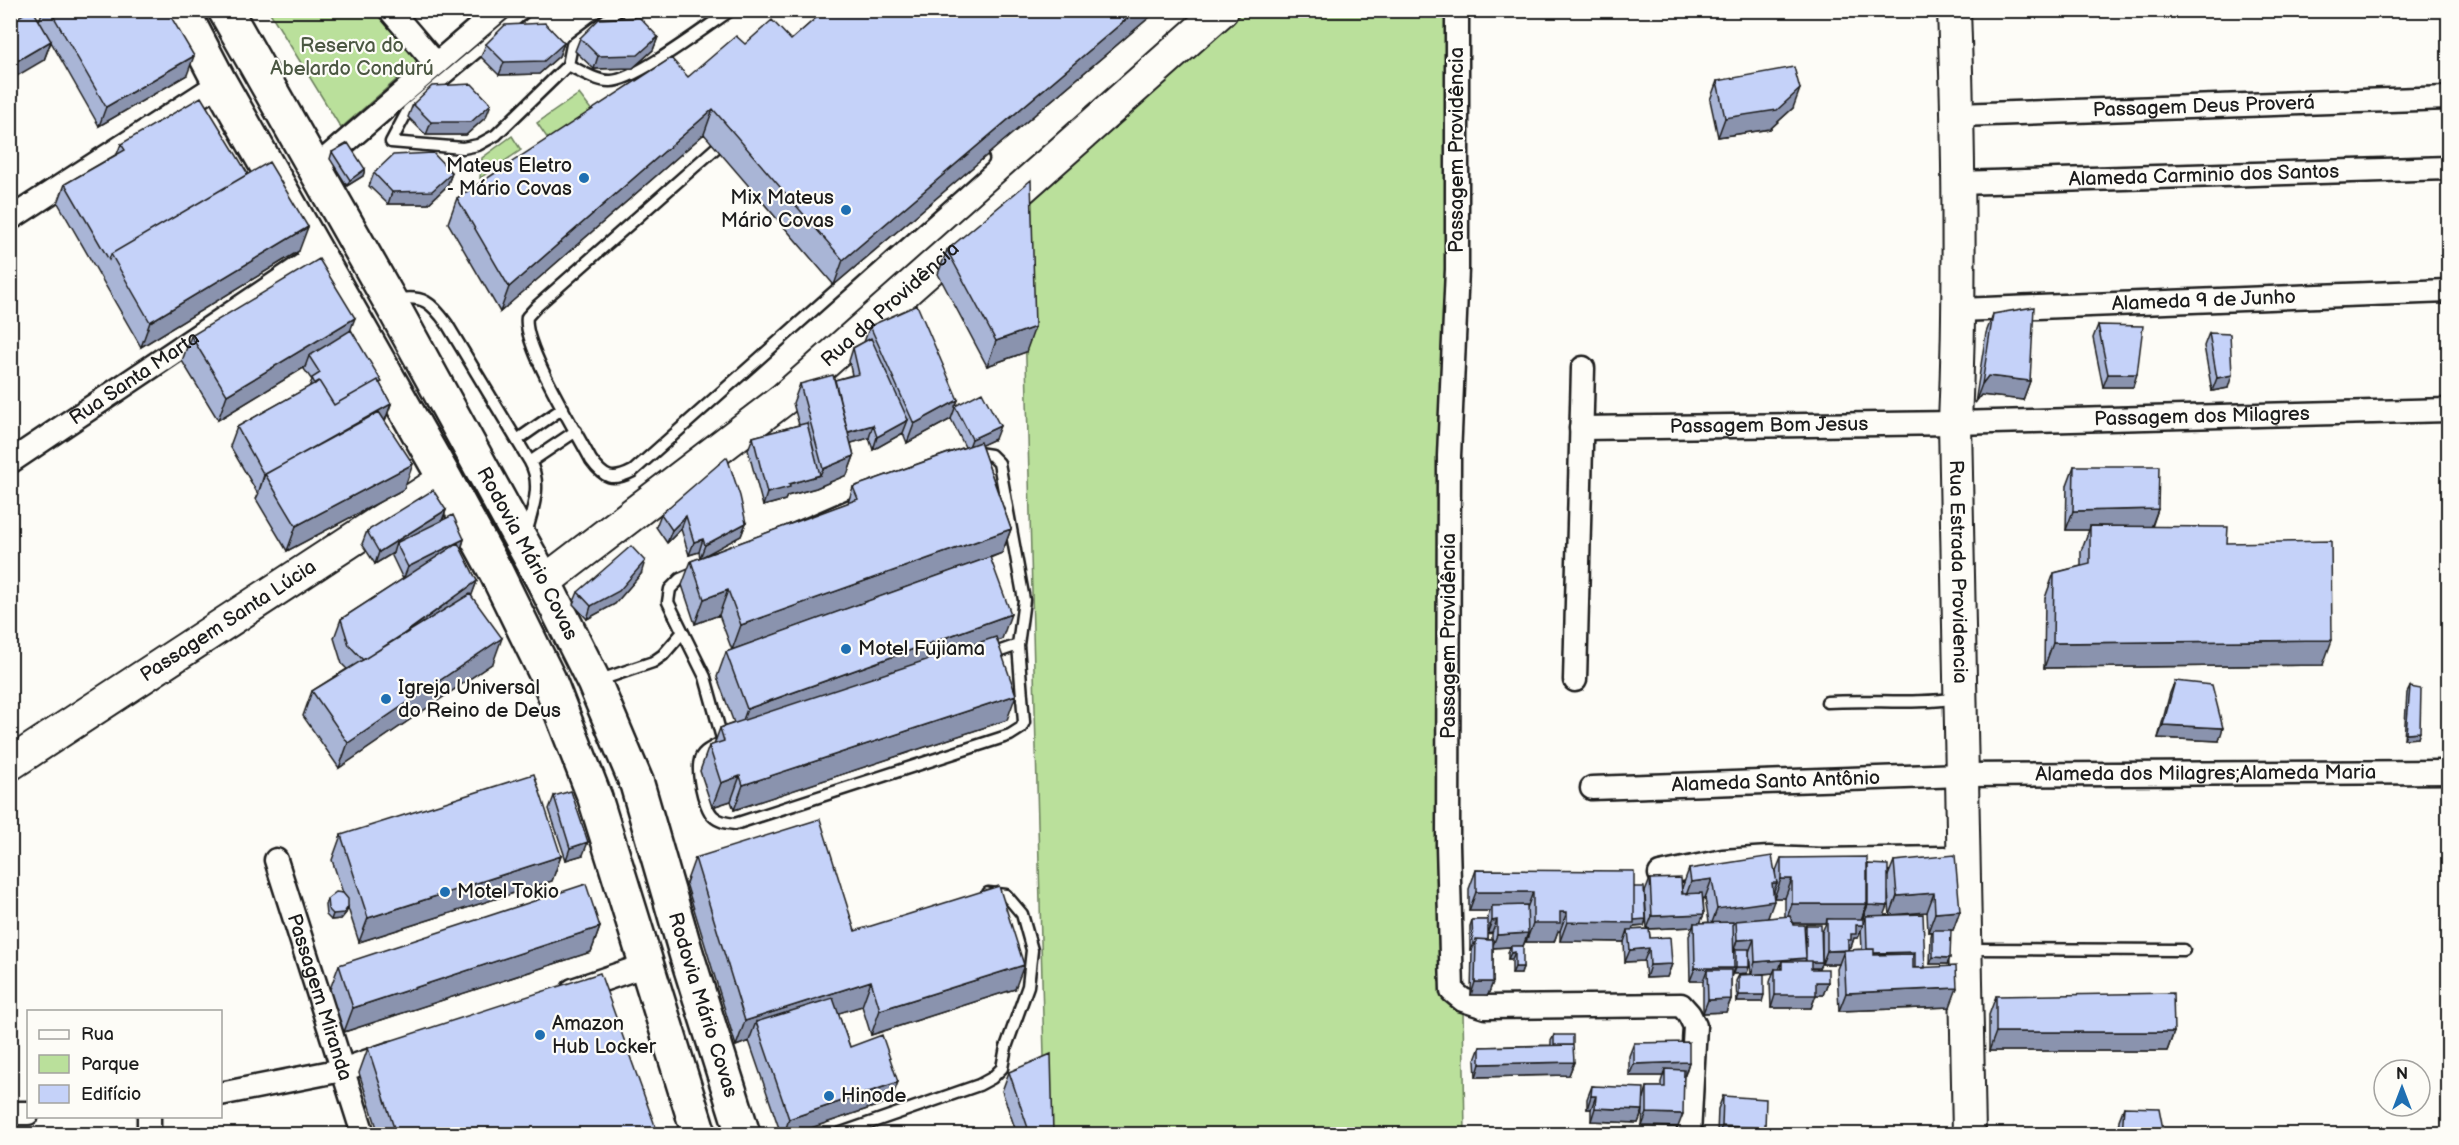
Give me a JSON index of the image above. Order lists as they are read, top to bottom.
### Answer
{
  "streets": {
    "main road": ["Rodovia Mário Covas"],
    "street": [
      "Passagem Deus Proverá",
      "Passagem Providência",
      "Alameda Carminio dos Santos",
      "Alameda 9 de Junho",
      "Rua da Providência",
      "Rua Santa Marta",
      "Passagem dos Milagres",
      "Passagem Bom Jesus",
      "Rua Estrada Providencia",
      "Passagem Santa Lúcia",
      "Alameda dos Milagres;Alameda Maria",
      "Alameda Santo Antônio",
      "Passagem Miranda"
    ]
  },
  "crossings": [
    ["Passagem Deus Proverá", "Rua Estrada Providencia"],
    ["Alameda Carminio dos Santos", "Rua Estrada Providencia"],
    ["Alameda 9 de Junho", "Rua Estrada Providencia"],
    ["Rua da Providência", "Rodovia Mário Covas"],
    ["Rua Santa Marta", "Rodovia Mário Covas"],
    ["Passagem dos Milagres", "Passagem Bom Jesus"],
    ["Passagem dos Milagres", "Rua Estrada Providencia"],
    ["Passagem Bom Jesus", "Rua Estrada Providencia"],
    ["Rodovia Mário Covas", "Passagem Santa Lúcia"],
    ["Rua Estrada Providencia", "Alameda dos Milagres;Alameda Maria"],
    ["Rua Estrada Providencia", "Alameda Santo Antônio"],
    ["Alameda dos Milagres;Alameda Maria", "Alameda Santo Antônio"]
  ],
  "parks": ["Reserva do Abelardo Condurú"],
  "places": [
    "Mateus Eletro - Mário Covas",
    "Mix Mateus Mário Covas",
    "Motel Fujiama",
    "Igreja Universal do Reino de Deus",
    "Motel Tokio",
    "Amazon Hub Locker",
    "Hinode"
  ],
  "legend": ["Rua", "Parque", "Edifício"],
  "north": "top"
}
